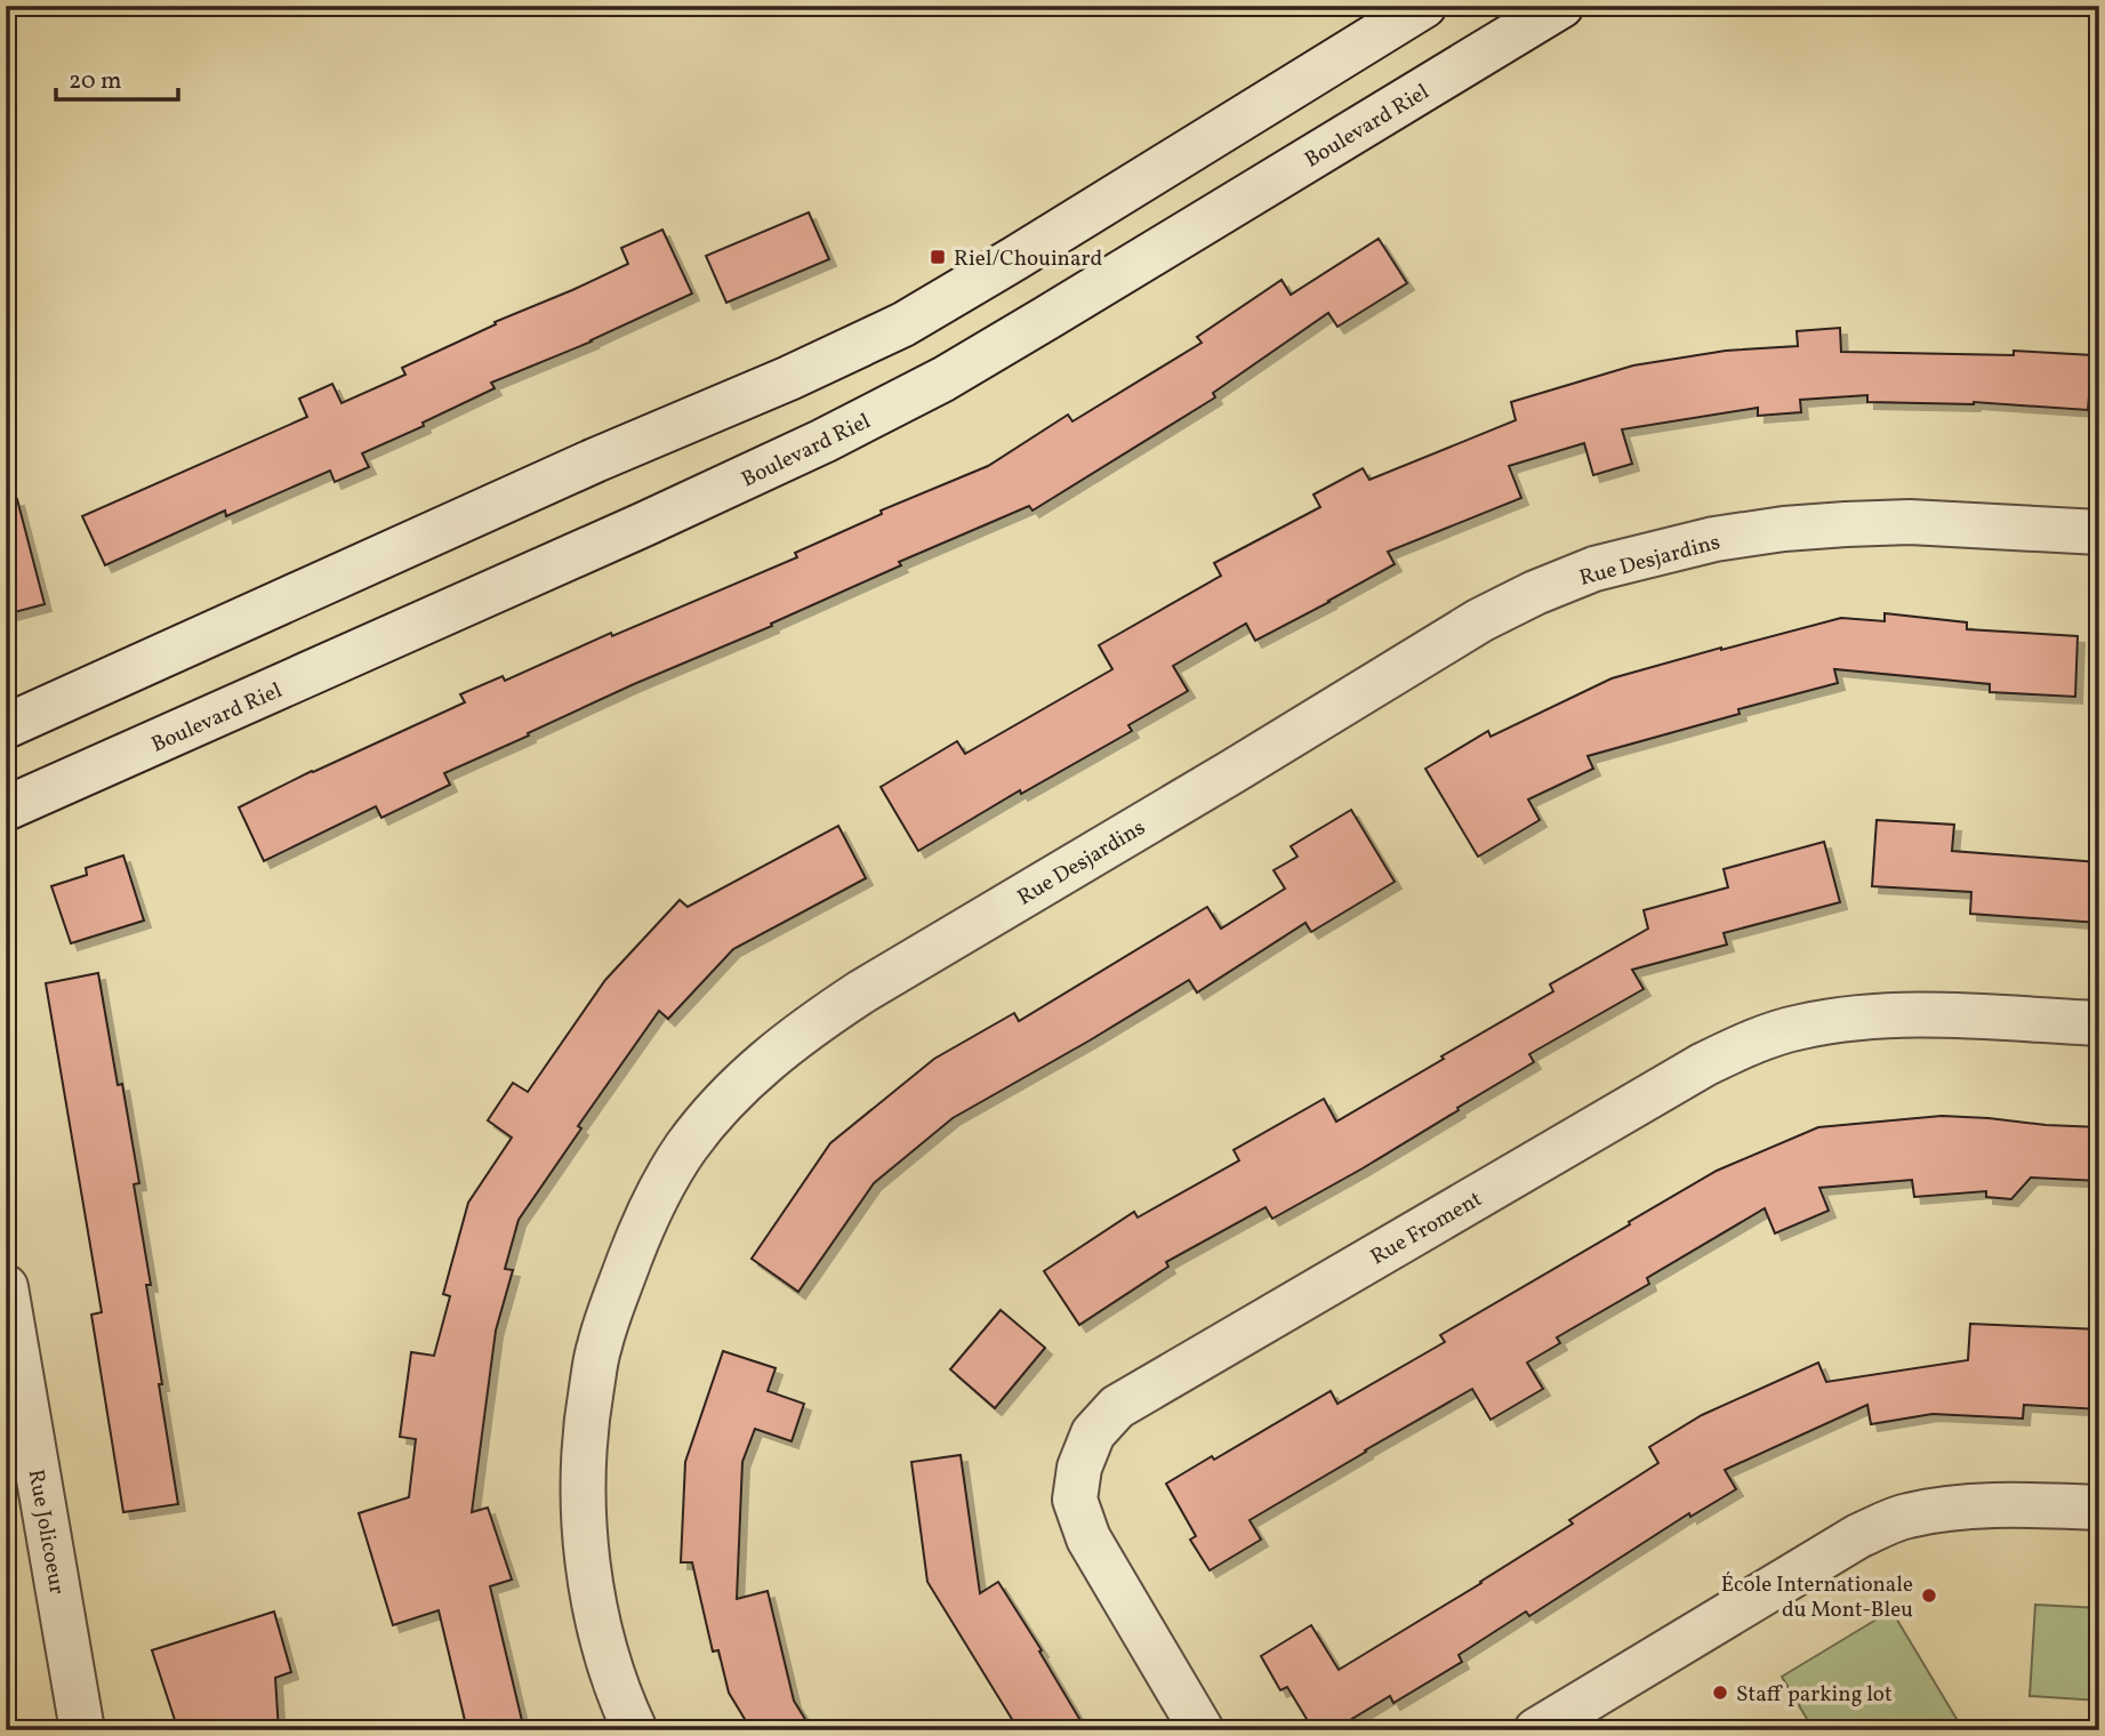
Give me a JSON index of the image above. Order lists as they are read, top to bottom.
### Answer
{
  "streets": {
    "street": [
      "Boulevard Riel",
      "Rue Desjardins",
      "Rue Froment",
      "Rue Jolicoeur"
    ]
  },
  "places": {
    "transit": ["Riel/Chouinard"],
    "other": ["École Internationale du Mont-Bleu", "Staff parking lot"]
  },
  "scale_bar": "20 m"
}
